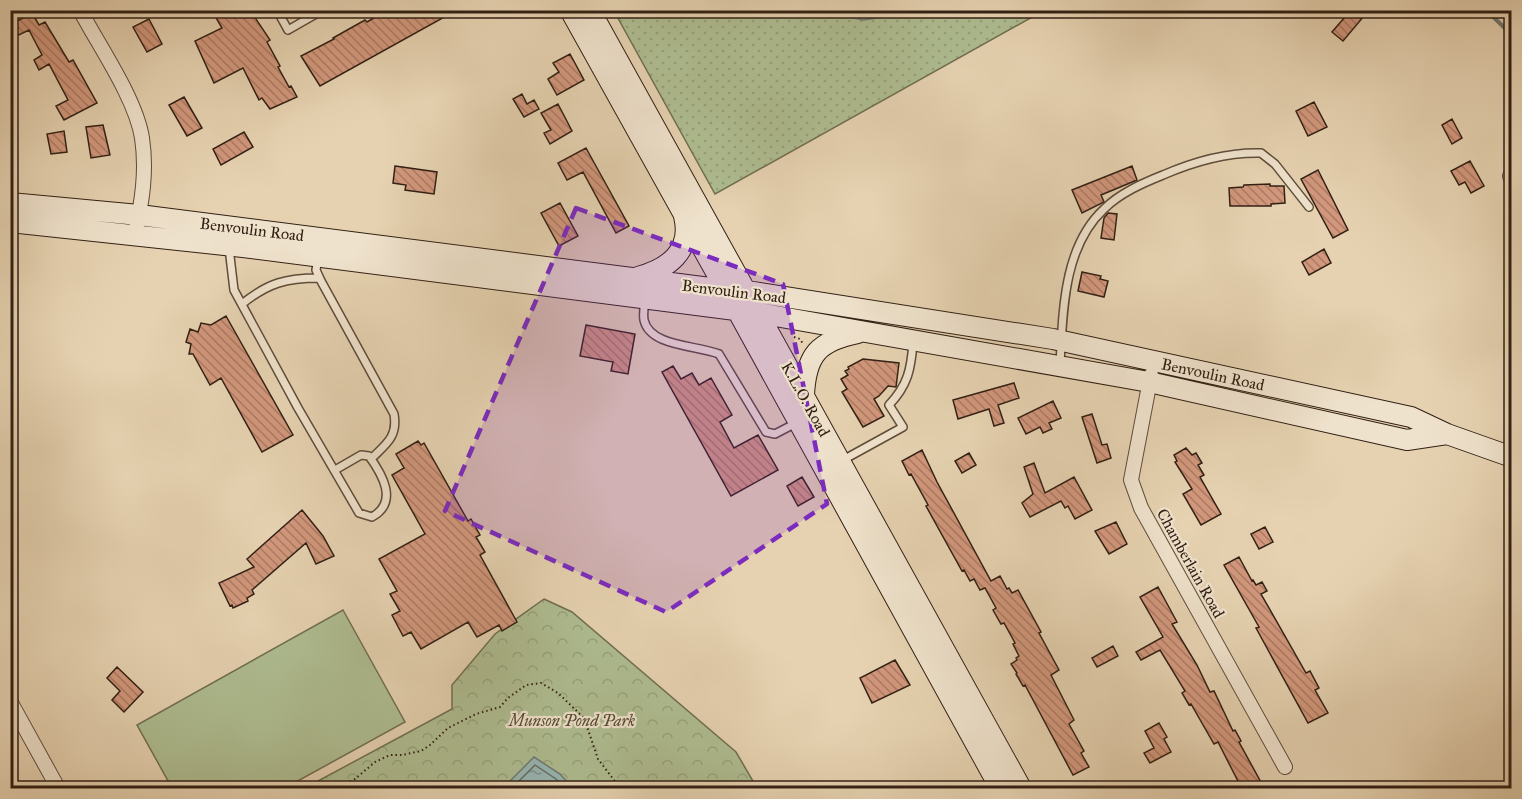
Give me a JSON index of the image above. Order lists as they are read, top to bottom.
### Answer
{
  "streets": {
    "main road": ["Benvoulin Road", "K.L.O. Road"],
    "street": ["Chamberlain Road"]
  },
  "crossings": [
    ["Benvoulin Road", "K.L.O. Road"],
    ["Benvoulin Road", "Chamberlain Road"]
  ],
  "parks": ["Munson Pond Park"]
}
